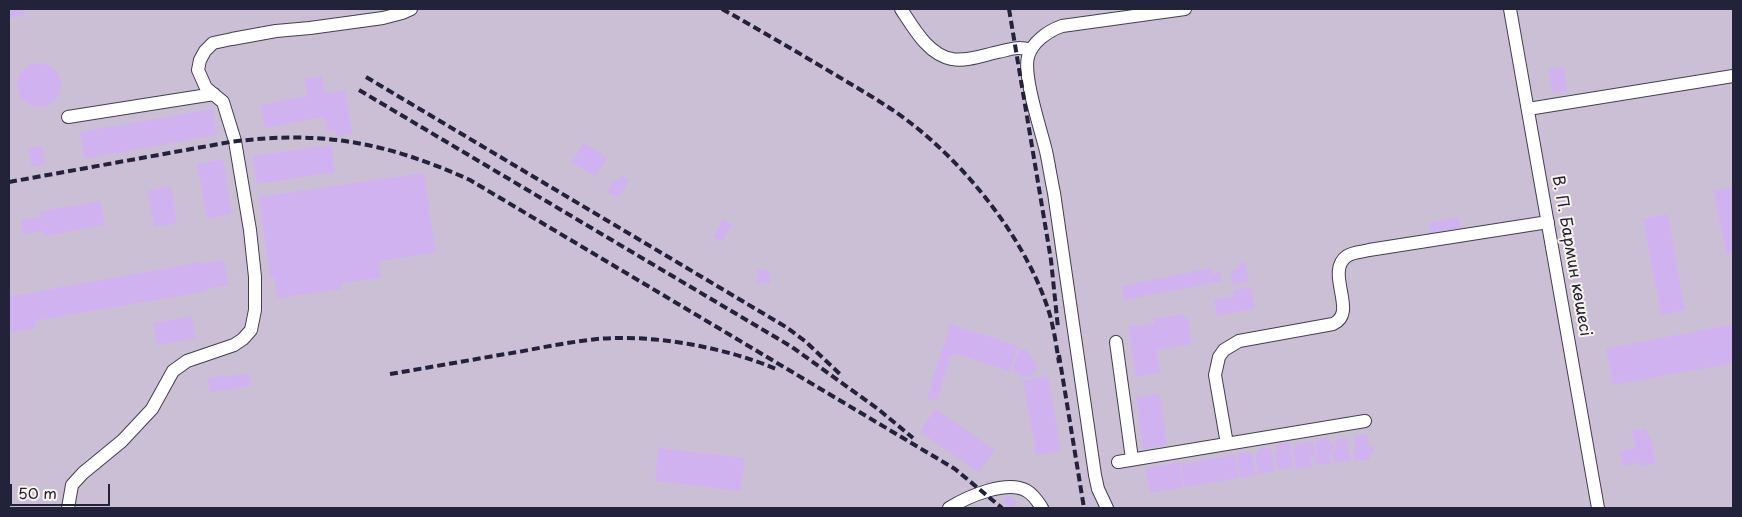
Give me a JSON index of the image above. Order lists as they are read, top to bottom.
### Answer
{
  "streets": {
    "street": ["В. П. Бармин көшесі"]
  },
  "scale_bar": "50 m"
}
